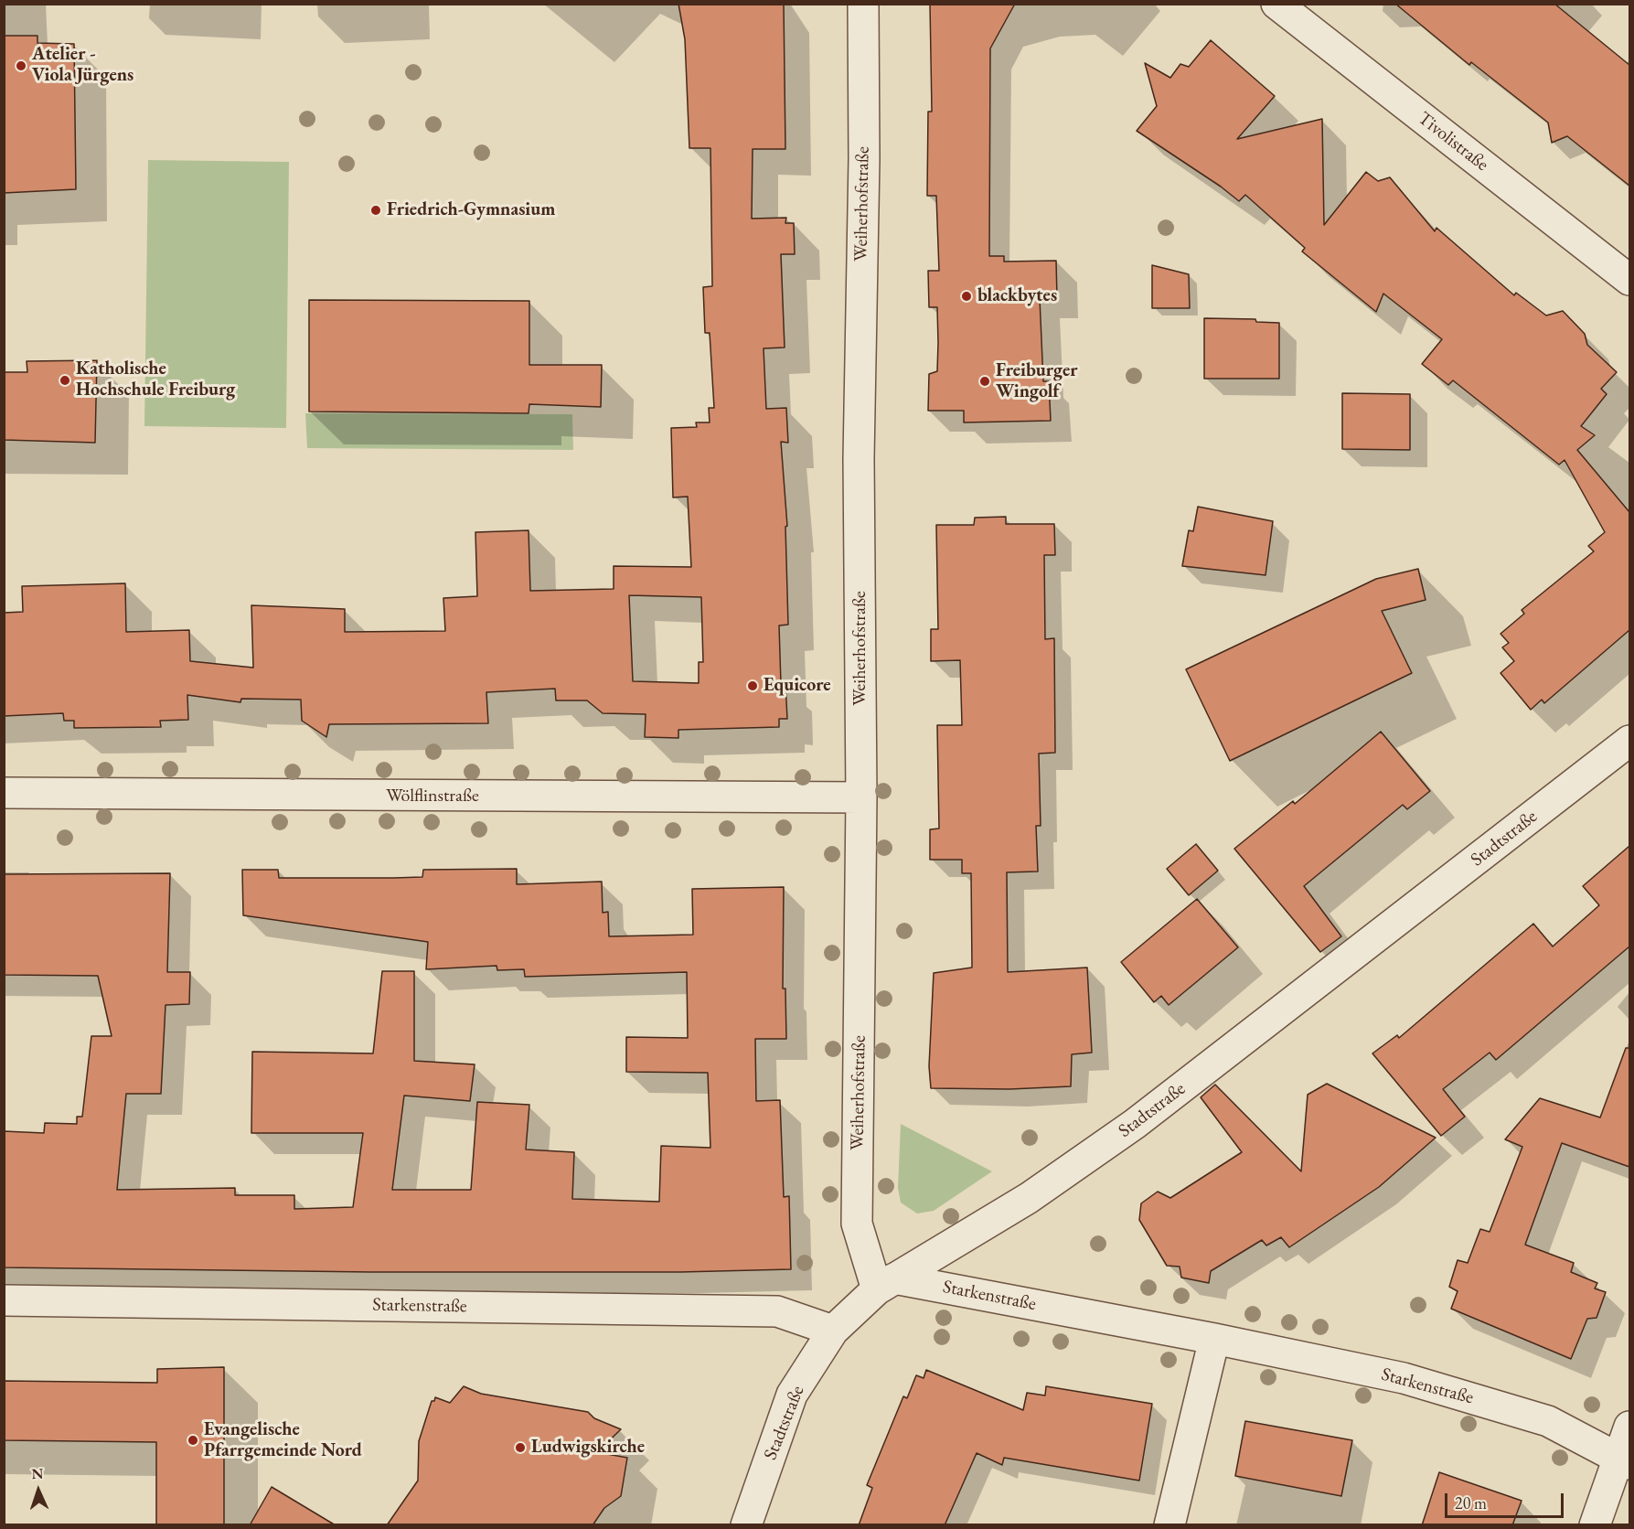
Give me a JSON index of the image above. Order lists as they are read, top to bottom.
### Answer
{
  "streets": {
    "street": [
      "Tivolistraße",
      "Weiherhofstraße",
      "Wölflinstraße",
      "Stadtstraße",
      "Starkenstraße"
    ]
  },
  "crossings": [
    ["Weiherhofstraße", "Wölflinstraße"],
    ["Weiherhofstraße", "Stadtstraße"],
    ["Weiherhofstraße", "Starkenstraße"],
    ["Stadtstraße", "Starkenstraße"]
  ],
  "places": [
    "Atelier - Viola Jürgens",
    "Friedrich-Gymnasium",
    "blackbytes",
    "Katholische Hochschule Freiburg",
    "Freiburger Wingolf",
    "Equicore",
    "Evangelische Pfarrgemeinde Nord",
    "Ludwigskirche"
  ],
  "scale_bar": "20 m",
  "north": "top"
}
